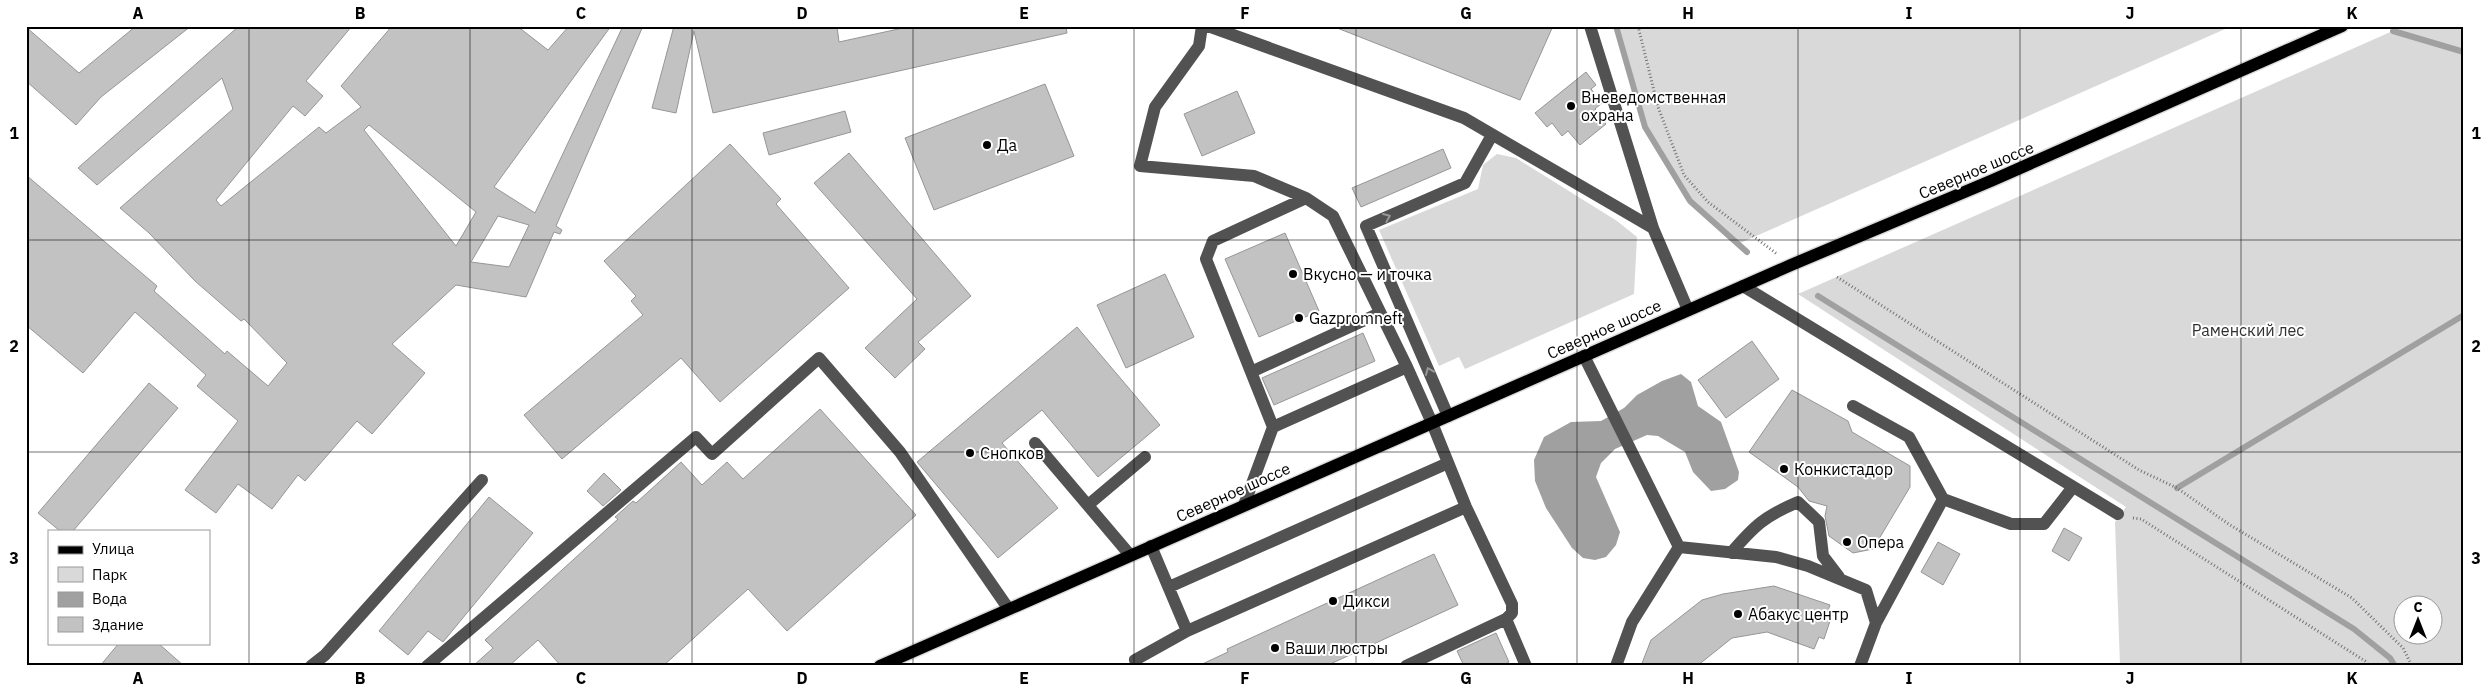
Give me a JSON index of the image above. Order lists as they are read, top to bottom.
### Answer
{
  "streets": {
    "main road": ["Северное шоссе"]
  },
  "parks": ["Раменский лес"],
  "places": [
    "Вневедомственная охрана",
    "Да",
    "Вкусно — и точка",
    "Gazpromneft",
    "Снопков",
    "Конкистадор",
    "Опера",
    "Дикси",
    "Абакус центр",
    "Ваши люстры"
  ],
  "legend": [
    "Улица",
    "Парк",
    "Вода",
    "Здание"
  ],
  "north": "top",
  "grid": {
    "columns": [
      "A",
      "B",
      "C",
      "D",
      "E",
      "F",
      "G",
      "H",
      "I",
      "J",
      "K"
    ],
    "rows": ["1", "2", "3"]
  }
}
